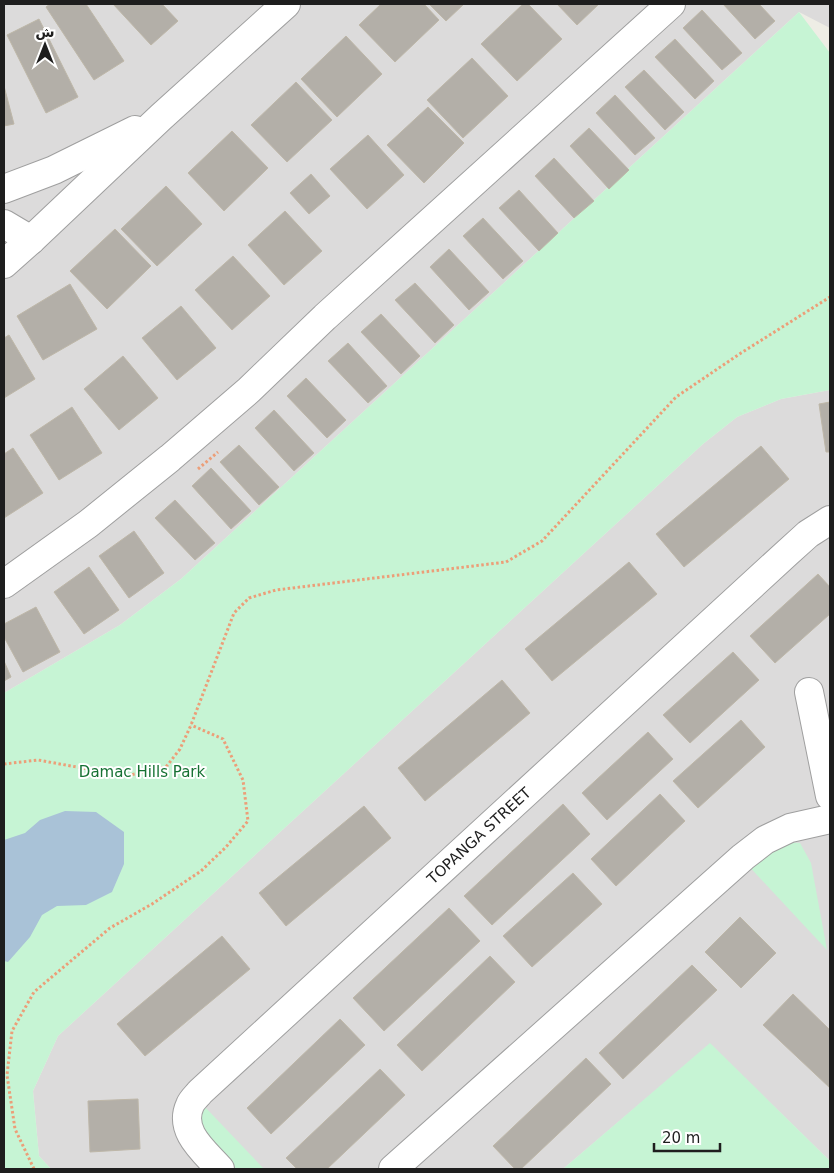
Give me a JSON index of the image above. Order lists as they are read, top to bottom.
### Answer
{
  "streets": {
    "street": ["TOPANGA STREET"]
  },
  "parks": ["Damac Hills Park"],
  "scale_bar": "20 m",
  "north": "top"
}
